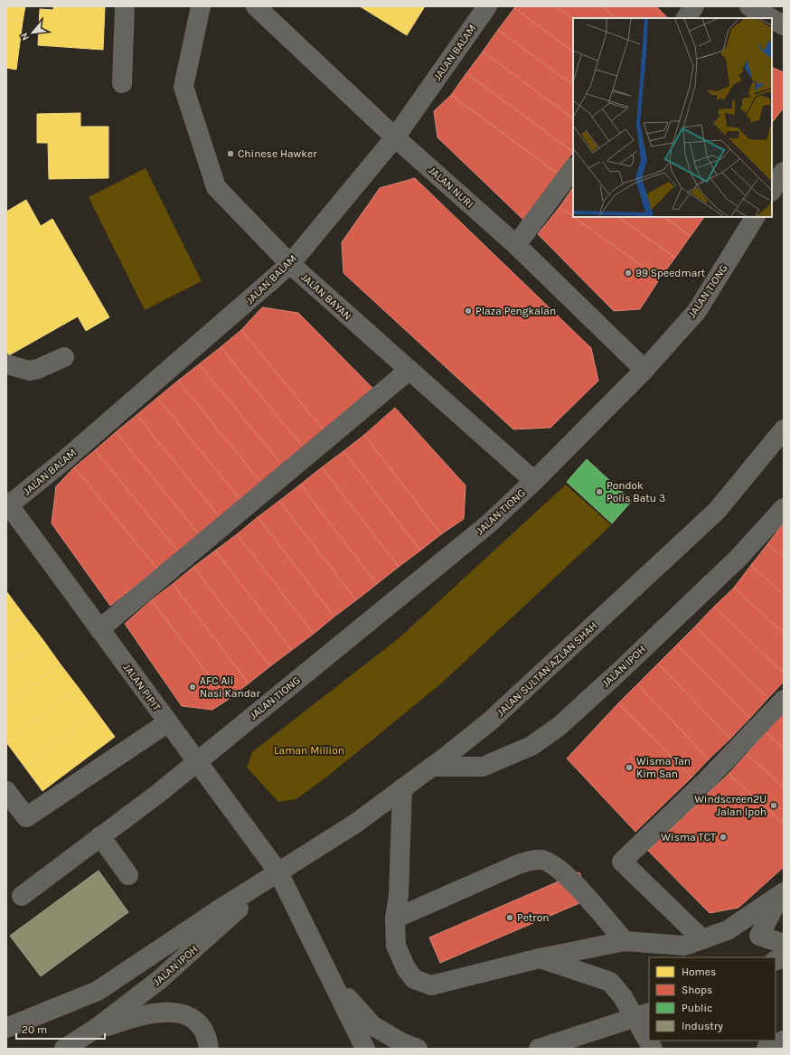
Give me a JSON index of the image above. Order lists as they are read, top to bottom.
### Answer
{
  "streets": {
    "main road": ["JALAN IPOH", "JALAN SULTAN AZLAN SHAH"],
    "street": [
      "JALAN BALAM",
      "JALAN NURI",
      "JALAN TIONG",
      "JALAN BAYAN",
      "JALAN PIPIT"
    ]
  },
  "crossings": [
    ["JALAN BALAM", "JALAN NURI"],
    ["JALAN BALAM", "JALAN BAYAN"],
    ["JALAN BALAM", "JALAN PIPIT"],
    ["JALAN NURI", "JALAN TIONG"],
    ["JALAN TIONG", "JALAN BAYAN"],
    ["JALAN TIONG", "JALAN PIPIT"],
    ["JALAN IPOH", "JALAN SULTAN AZLAN SHAH"],
    ["JALAN IPOH", "JALAN PIPIT"],
    ["JALAN SULTAN AZLAN SHAH", "JALAN PIPIT"]
  ],
  "parks": ["Laman Million"],
  "places": [
    "Chinese Hawker",
    "99 Speedmart",
    "Plaza Pengkalan",
    "Pondok Polis Batu 3",
    "AFC Ali Nasi Kandar",
    "Wisma Tan Kim San",
    "Windscreen2U Jalan Ipoh",
    "Wisma TCT",
    "Petron"
  ],
  "legend": [
    "Homes",
    "Shops",
    "Public",
    "Industry"
  ],
  "scale_bar": "20 m",
  "north": "bottom left"
}
